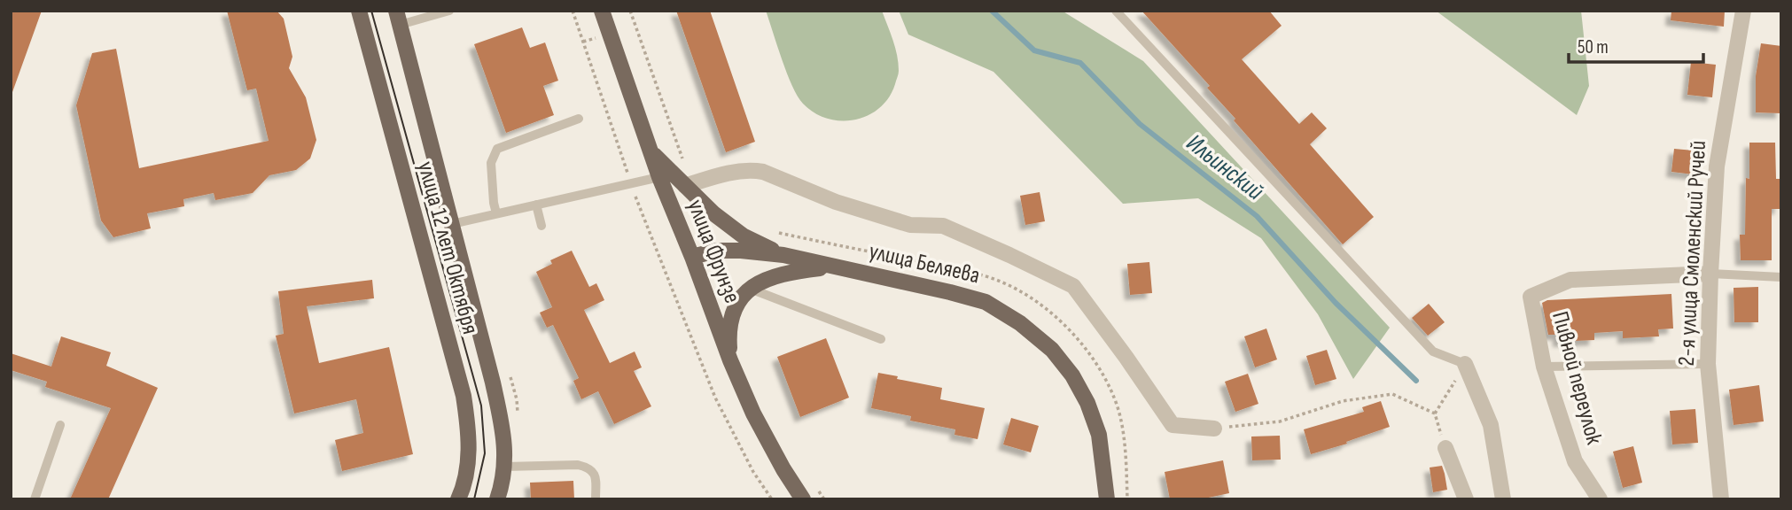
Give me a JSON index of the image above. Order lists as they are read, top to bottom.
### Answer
{
  "streets": {
    "main road": ["улица 12 лет Октября", "улица Фрунзе", "улица Беляева"],
    "street": ["2-я улица Смоленский Ручей", "Пивной переулок"]
  },
  "crossings": [
    ["2-я улица Смоленский Ручей", "Пивной переулок"]
  ],
  "water": ["Ильинский"],
  "scale_bar": "50 m"
}
